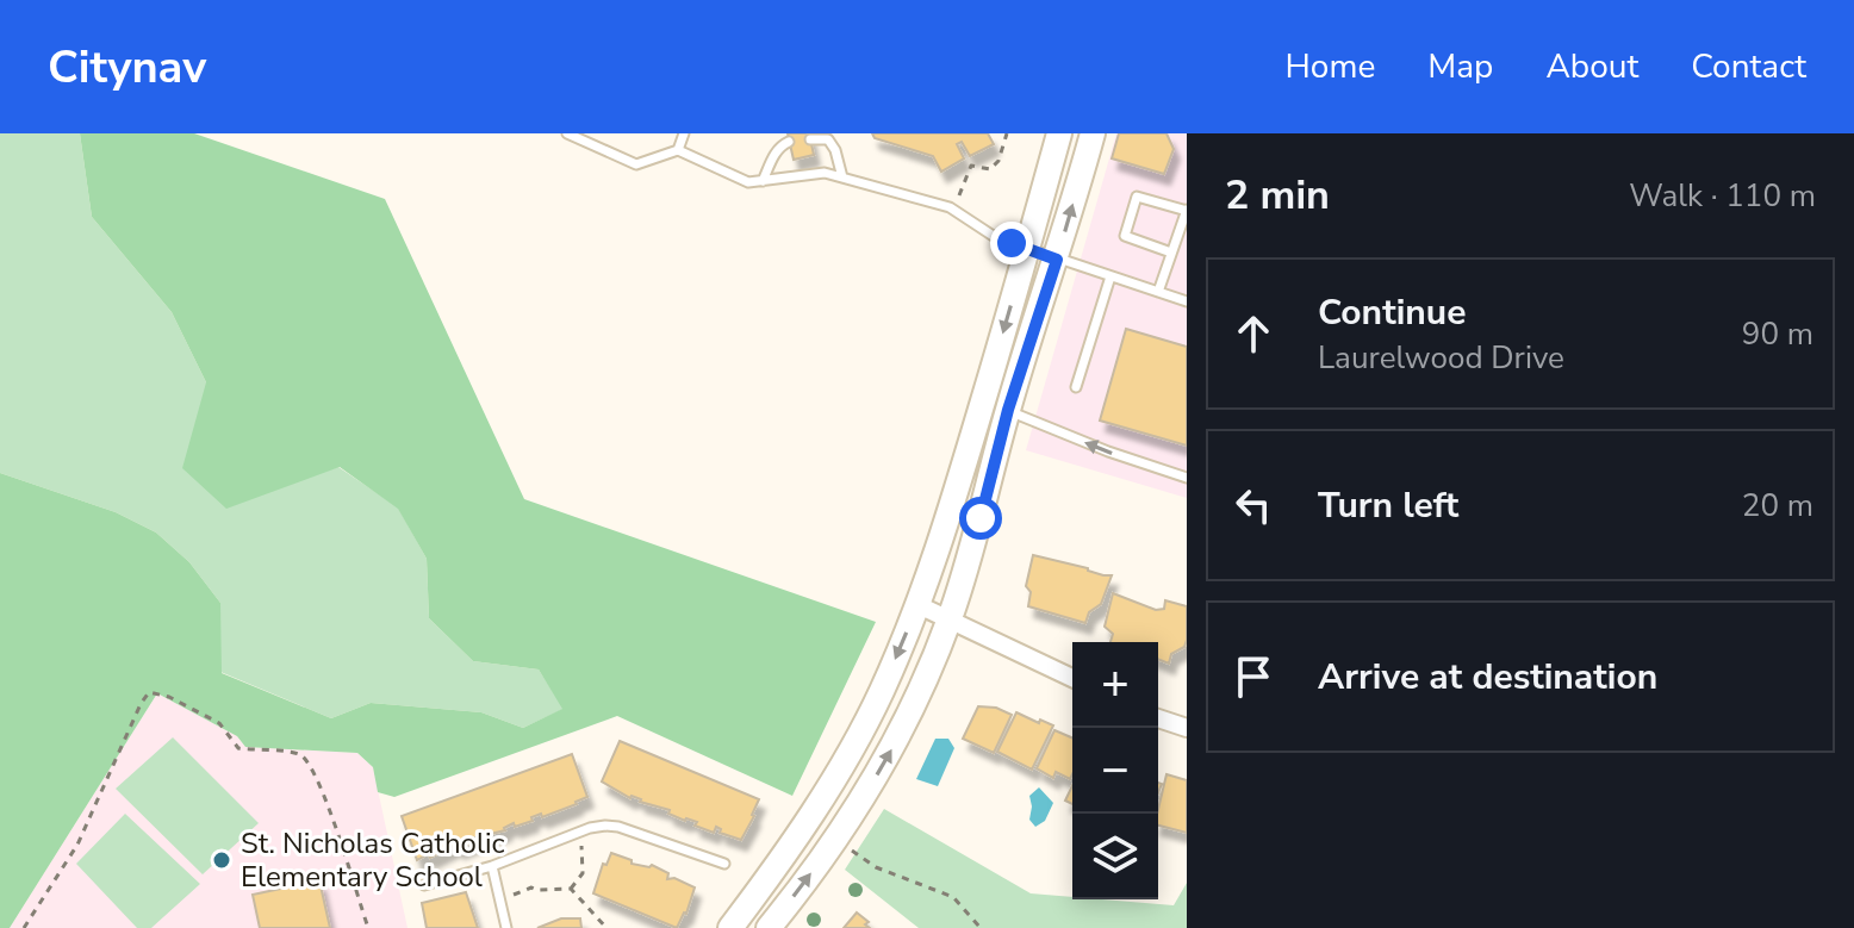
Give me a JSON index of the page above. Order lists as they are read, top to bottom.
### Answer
{
  "places": ["St. Nicholas Catholic Elementary School"],
  "page": {
    "header": "Citynav",
    "nav": [
      "Home",
      "Map",
      "About",
      "Contact"
    ],
    "heading": ["2 min", "Walk · 110 m"],
    "list": [
      ["Continue", "Laurelwood Drive", "90 m"],
      ["Turn left", "20 m"],
      "Arrive at destination"
    ],
    "map_buttons": ["+", "−"]
  }
}
